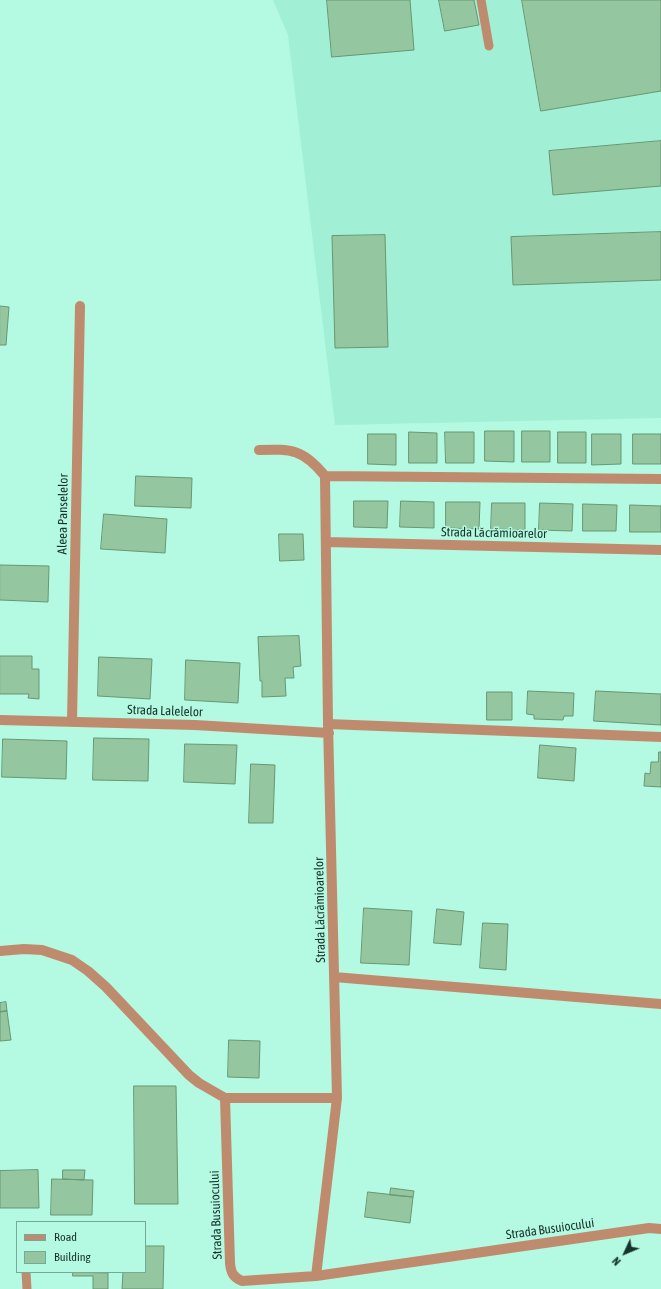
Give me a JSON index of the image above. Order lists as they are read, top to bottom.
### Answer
{
  "streets": {
    "street": [
      "Aleea Panselelor",
      "Strada Lăcrămioarelor",
      "Strada Lalelelor",
      "Strada Busuiocului"
    ]
  },
  "crossings": [
    ["Aleea Panselelor", "Strada Lalelelor"],
    ["Strada Lăcrămioarelor", "Strada Lalelelor"],
    ["Strada Lăcrămioarelor", "Strada Busuiocului"]
  ],
  "legend": ["Road", "Building"],
  "north": "bottom left"
}
